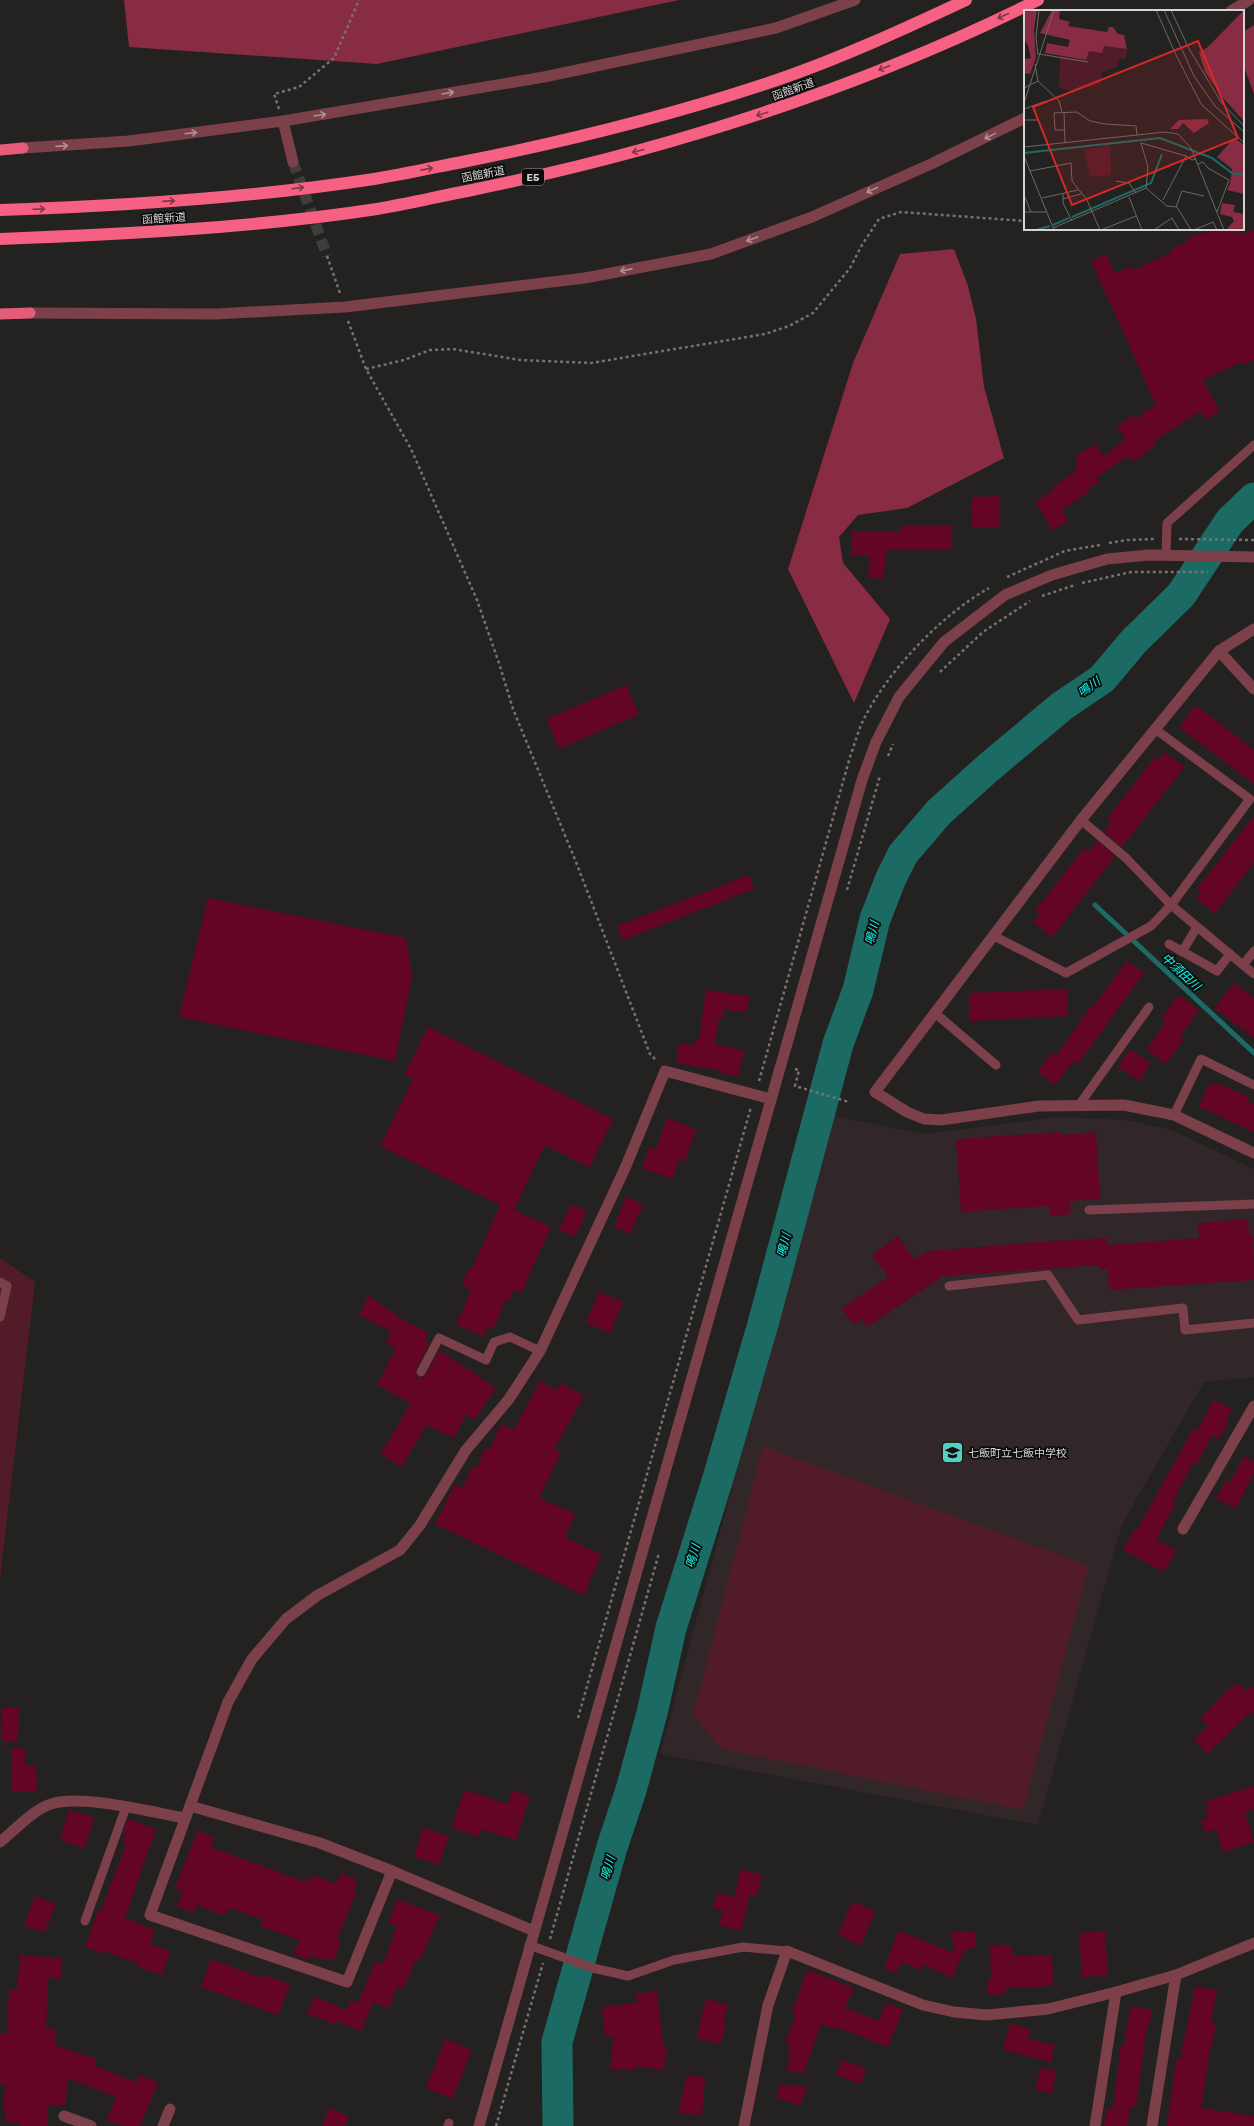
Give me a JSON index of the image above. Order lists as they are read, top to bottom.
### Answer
{
  "streets": {
    "highway": ["函館新道", "E5"]
  },
  "water": ["鳴川", "中須田川"],
  "places": {
    "school or university": ["七飯町立七飯中学校"]
  }
}
